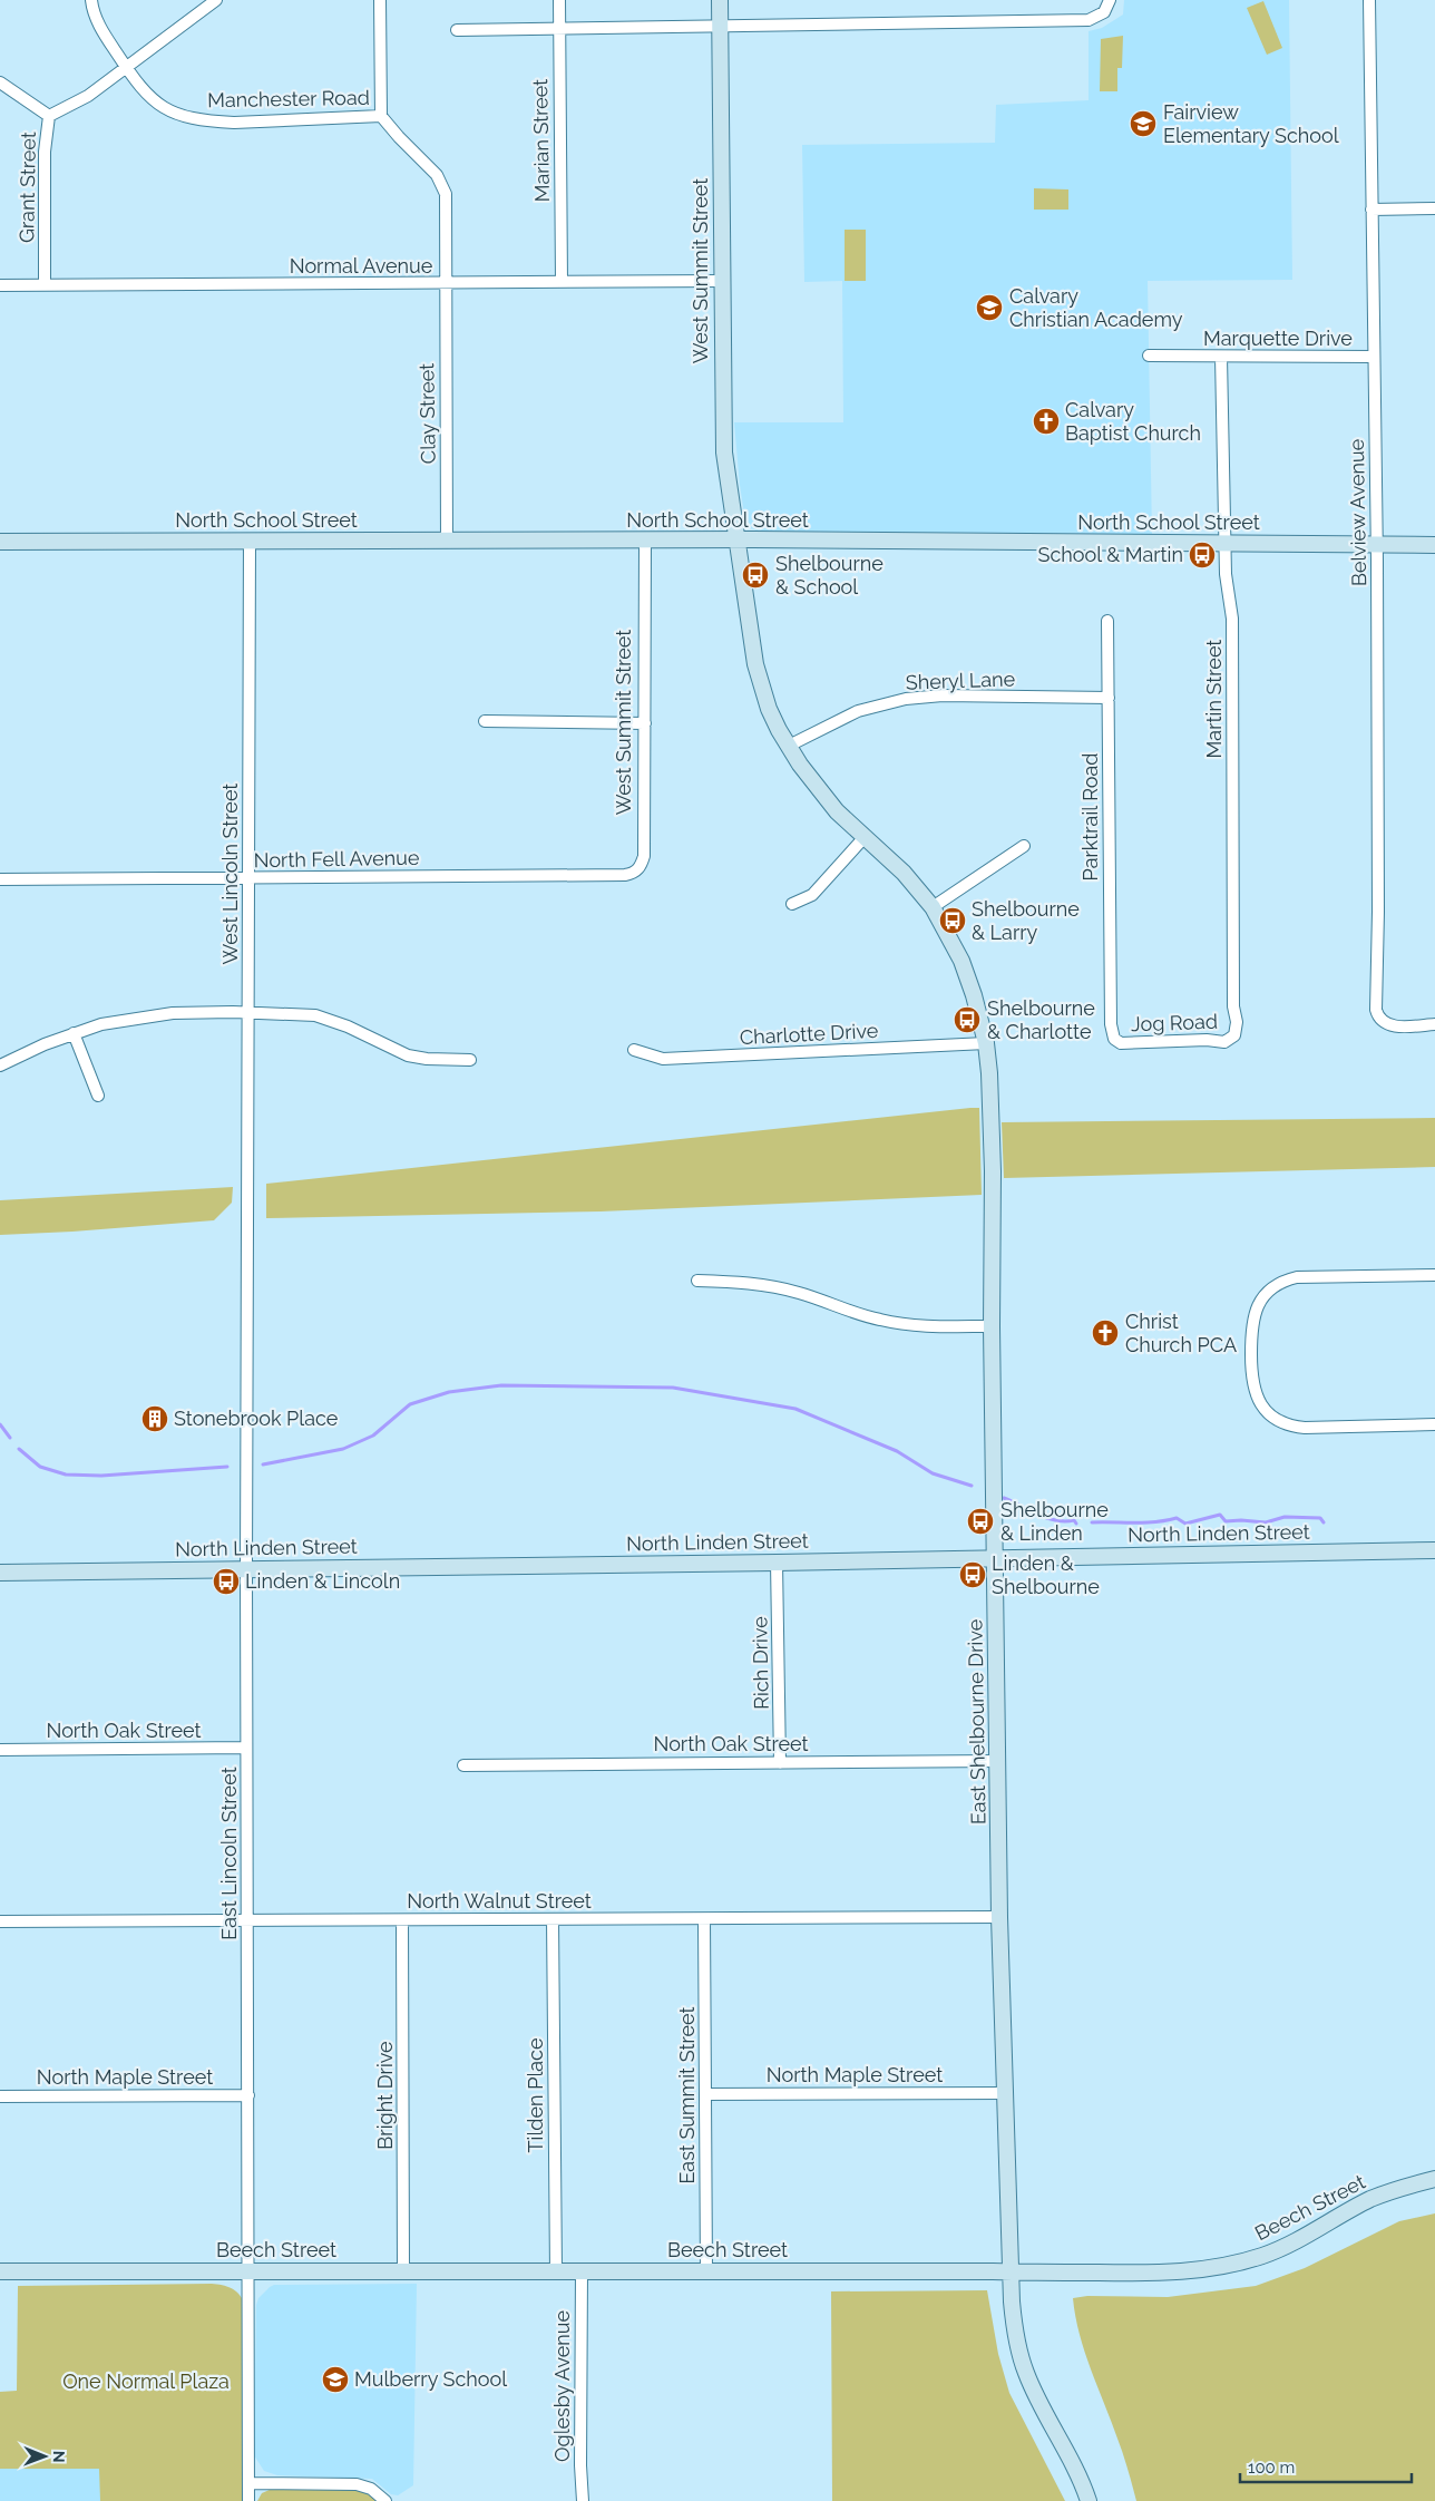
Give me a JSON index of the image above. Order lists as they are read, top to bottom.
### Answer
{
  "streets": {
    "street": [
      "Manchester Road",
      "Marian Street",
      "Grant Street",
      "Normal Avenue",
      "West Summit Street",
      "Marquette Drive",
      "Clay Street",
      "Belview Avenue",
      "North School Street",
      "Sheryl Lane",
      "Martin Street",
      "Parktrail Road",
      "North Fell Avenue",
      "West Lincoln Street",
      "Jog Road",
      "Charlotte Drive",
      "North Linden Street",
      "Rich Drive",
      "East Shelbourne Drive",
      "North Oak Street",
      "East Lincoln Street",
      "North Walnut Street",
      "North Maple Street",
      "Bright Drive",
      "Tilden Place",
      "East Summit Street",
      "Beech Street",
      "Oglesby Avenue"
    ]
  },
  "crossings": [
    ["Manchester Road", "Clay Street"],
    ["Marian Street", "Normal Avenue"],
    ["Grant Street", "Normal Avenue"],
    ["Normal Avenue", "West Summit Street"],
    ["Normal Avenue", "Clay Street"],
    ["West Summit Street", "North School Street"],
    ["West Summit Street", "Sheryl Lane"],
    ["West Summit Street", "North Fell Avenue"],
    ["West Summit Street", "East Shelbourne Drive"],
    ["Marquette Drive", "Belview Avenue"],
    ["Marquette Drive", "Martin Street"],
    ["Clay Street", "North School Street"],
    ["Belview Avenue", "North School Street"],
    ["North School Street", "Martin Street"],
    ["North School Street", "West Lincoln Street"],
    ["Sheryl Lane", "Parktrail Road"],
    ["Martin Street", "Jog Road"],
    ["Parktrail Road", "Jog Road"],
    ["North Fell Avenue", "West Lincoln Street"],
    ["West Lincoln Street", "East Lincoln Street"],
    ["Charlotte Drive", "East Shelbourne Drive"],
    ["North Linden Street", "Rich Drive"],
    ["North Linden Street", "East Shelbourne Drive"],
    ["North Linden Street", "East Lincoln Street"],
    ["Rich Drive", "North Oak Street"],
    ["East Shelbourne Drive", "North Oak Street"],
    ["East Shelbourne Drive", "North Walnut Street"],
    ["East Shelbourne Drive", "North Maple Street"],
    ["East Shelbourne Drive", "Beech Street"],
    ["North Oak Street", "East Lincoln Street"],
    ["East Lincoln Street", "North Walnut Street"],
    ["East Lincoln Street", "North Maple Street"],
    ["East Lincoln Street", "Beech Street"],
    ["North Walnut Street", "Bright Drive"],
    ["North Walnut Street", "Tilden Place"],
    ["North Walnut Street", "East Summit Street"],
    ["North Maple Street", "East Summit Street"],
    ["Bright Drive", "Beech Street"],
    ["Tilden Place", "Beech Street"],
    ["East Summit Street", "Beech Street"],
    ["Beech Street", "Oglesby Avenue"]
  ],
  "parks": ["One Normal Plaza"],
  "places": {
    "school or university": ["Fairview Elementary School", "Calvary Christian Academy", "Mulberry School"],
    "church": ["Calvary Baptist Church", "Christ Church PCA"],
    "bus stop": [
      "School & Martin",
      "Shelbourne & School",
      "Shelbourne & Larry",
      "Shelbourne & Charlotte",
      "Shelbourne & Linden",
      "Linden & Shelbourne",
      "Linden & Lincoln"
    ],
    "building": ["Stonebrook Place"]
  },
  "scale_bar": "100 m",
  "north": "right"
}
